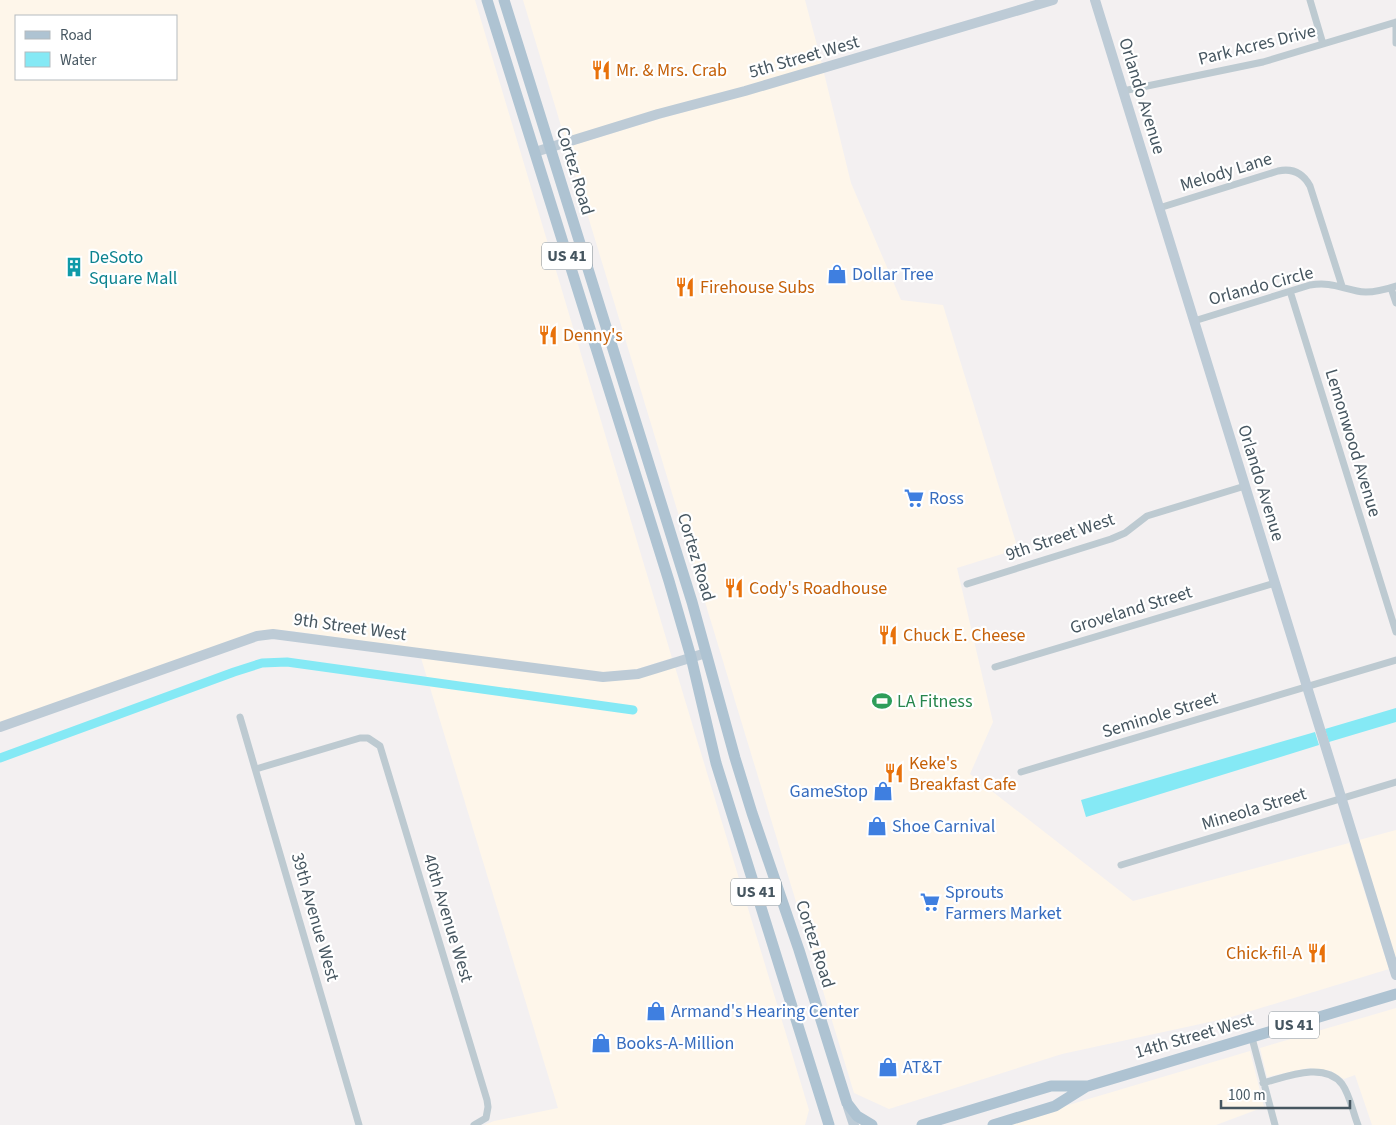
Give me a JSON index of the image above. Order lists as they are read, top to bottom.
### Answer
{
  "streets": {
    "main road": ["Cortez Road", "US 41", "14th Street West"],
    "street": [
      "Park Acres Drive",
      "5th Street West",
      "Orlando Avenue",
      "Melody Lane",
      "Orlando Circle",
      "Lemonwood Avenue",
      "9th Street West",
      "Groveland Street",
      "Seminole Street",
      "Mineola Street",
      "39th Avenue West",
      "40th Avenue West"
    ]
  },
  "crossings": [
    ["Park Acres Drive", "Orlando Avenue"],
    ["5th Street West", "Cortez Road"],
    ["Orlando Avenue", "Melody Lane"],
    ["Orlando Avenue", "Orlando Circle"],
    ["Orlando Avenue", "9th Street West"],
    ["Orlando Avenue", "Groveland Street"],
    ["Orlando Avenue", "Seminole Street"],
    ["Orlando Avenue", "Mineola Street"],
    ["Cortez Road", "US 41"],
    ["Cortez Road", "9th Street West"],
    ["Melody Lane", "Orlando Circle"],
    ["Orlando Circle", "Lemonwood Avenue"],
    ["39th Avenue West", "40th Avenue West"]
  ],
  "places": {
    "restaurant": [
      "Mr. & Mrs. Crab",
      "Firehouse Subs",
      "Denny's",
      "Cody's Roadhouse",
      "Chuck E. Cheese",
      "Keke's Breakfast Cafe",
      "Chick-fil-A"
    ],
    "building": ["DeSoto Square Mall"],
    "shop": [
      "Dollar Tree",
      "GameStop",
      "Shoe Carnival",
      "Armand's Hearing Center",
      "Books-A-Million",
      "AT&T"
    ],
    "supermarket": ["Ross", "Sprouts Farmers Market"],
    "sports": ["LA Fitness"]
  },
  "legend": ["Road", "Water"],
  "scale_bar": "100 m"
}
